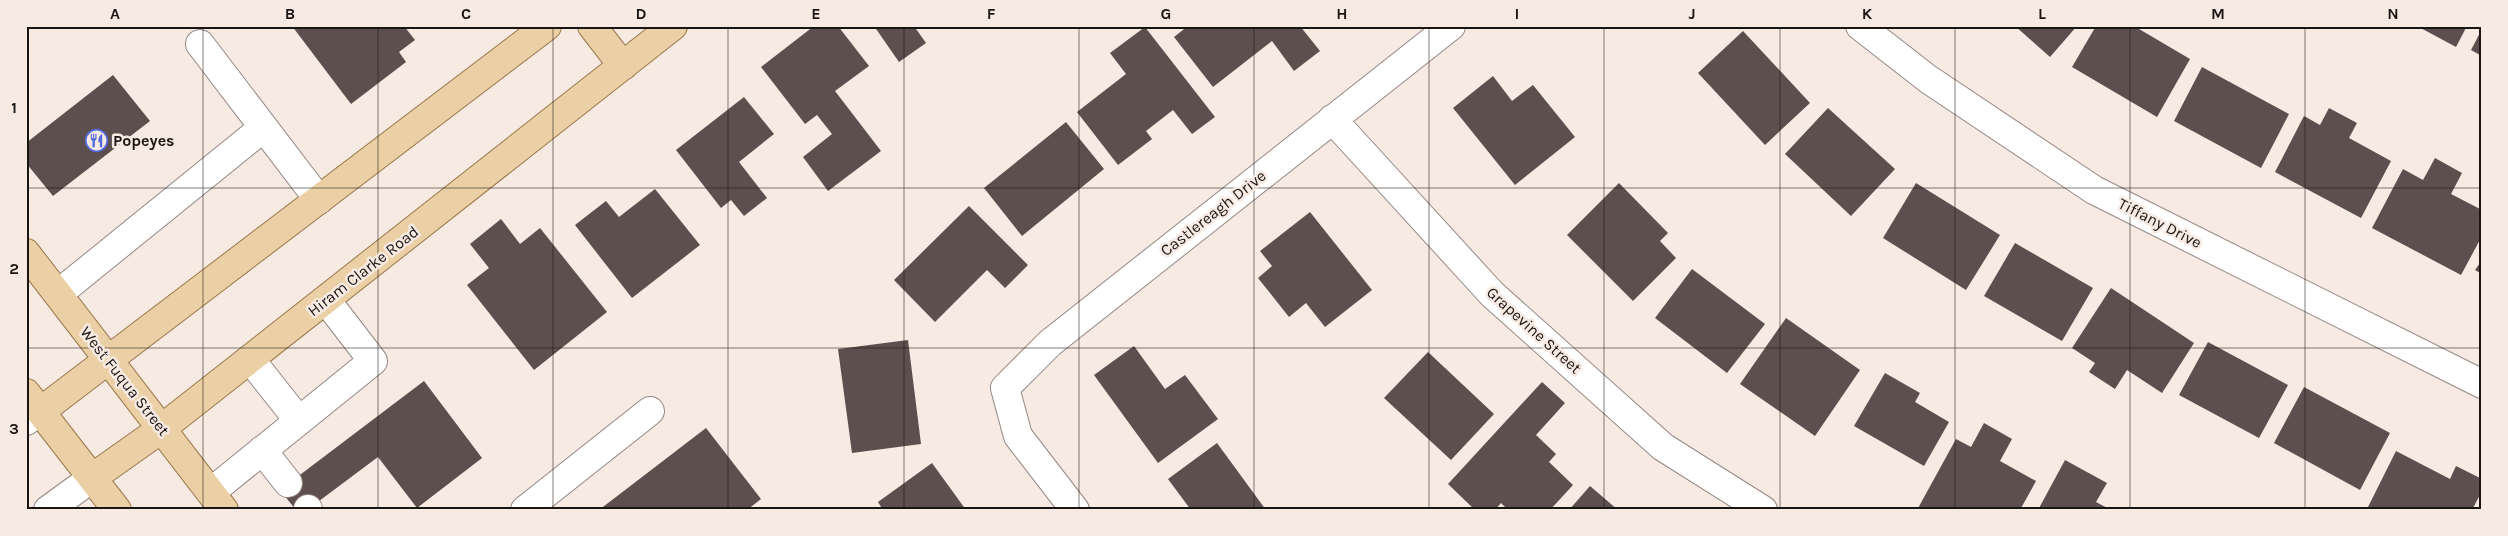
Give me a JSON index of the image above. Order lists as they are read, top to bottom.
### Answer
{
  "streets": {
    "main road": ["Hiram Clarke Road", "West Fuqua Street"],
    "street": ["Castlereagh Drive", "Tiffany Drive", "Grapevine Street"]
  },
  "crossings": [
    ["Castlereagh Drive", "Grapevine Street"],
    ["Hiram Clarke Road", "West Fuqua Street"]
  ],
  "places": {
    "restaurant": ["Popeyes"]
  },
  "grid": {
    "columns": [
      "A",
      "B",
      "C",
      "D",
      "E",
      "F",
      "G",
      "H",
      "I",
      "J",
      "K",
      "L",
      "M",
      "N"
    ],
    "rows": ["1", "2", "3"]
  }
}
